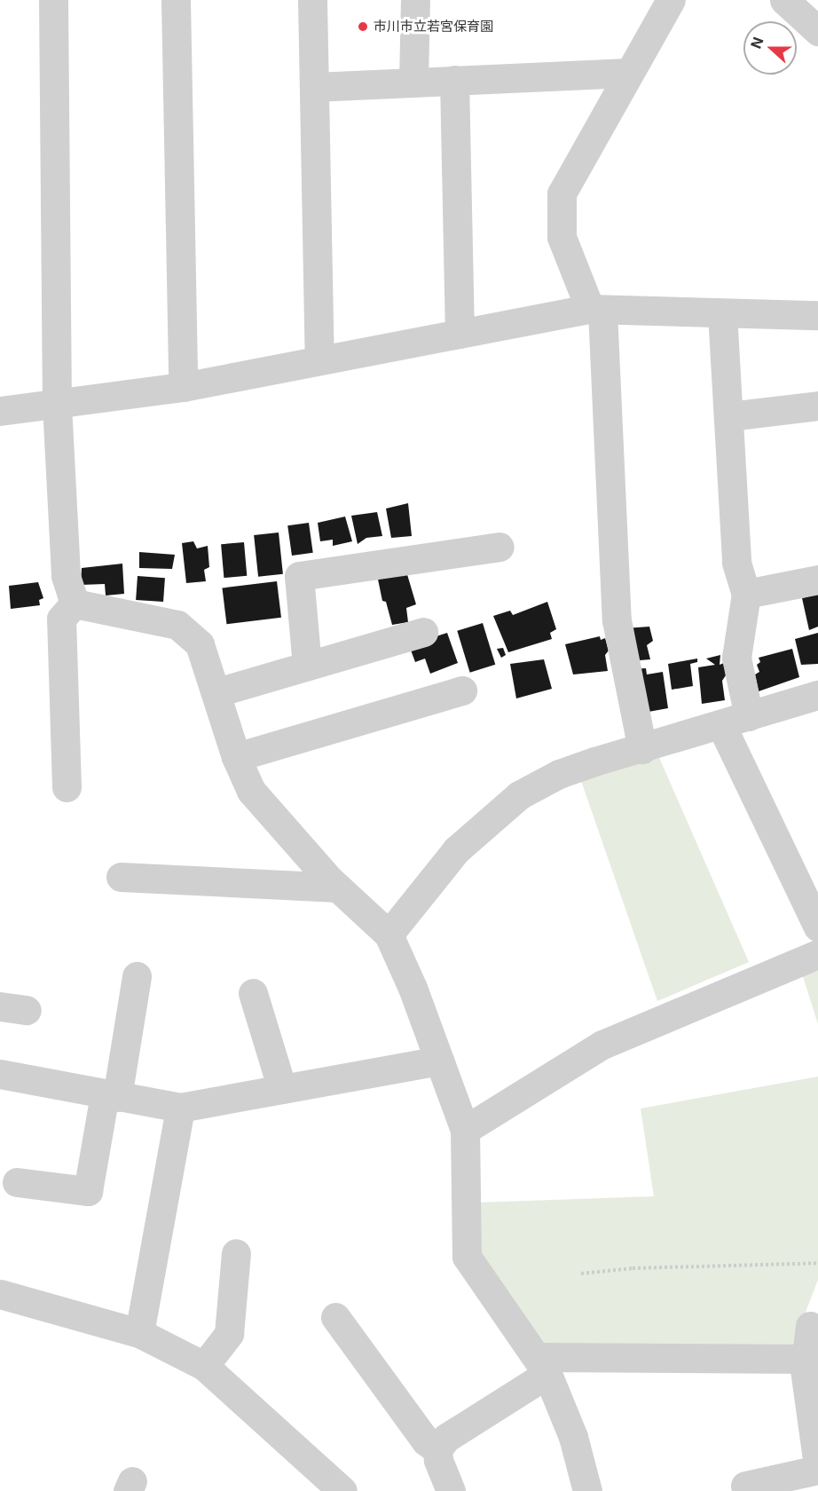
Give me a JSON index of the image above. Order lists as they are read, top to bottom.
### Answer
{
  "places": ["市川市立若宮保育園"],
  "north": "left"
}
